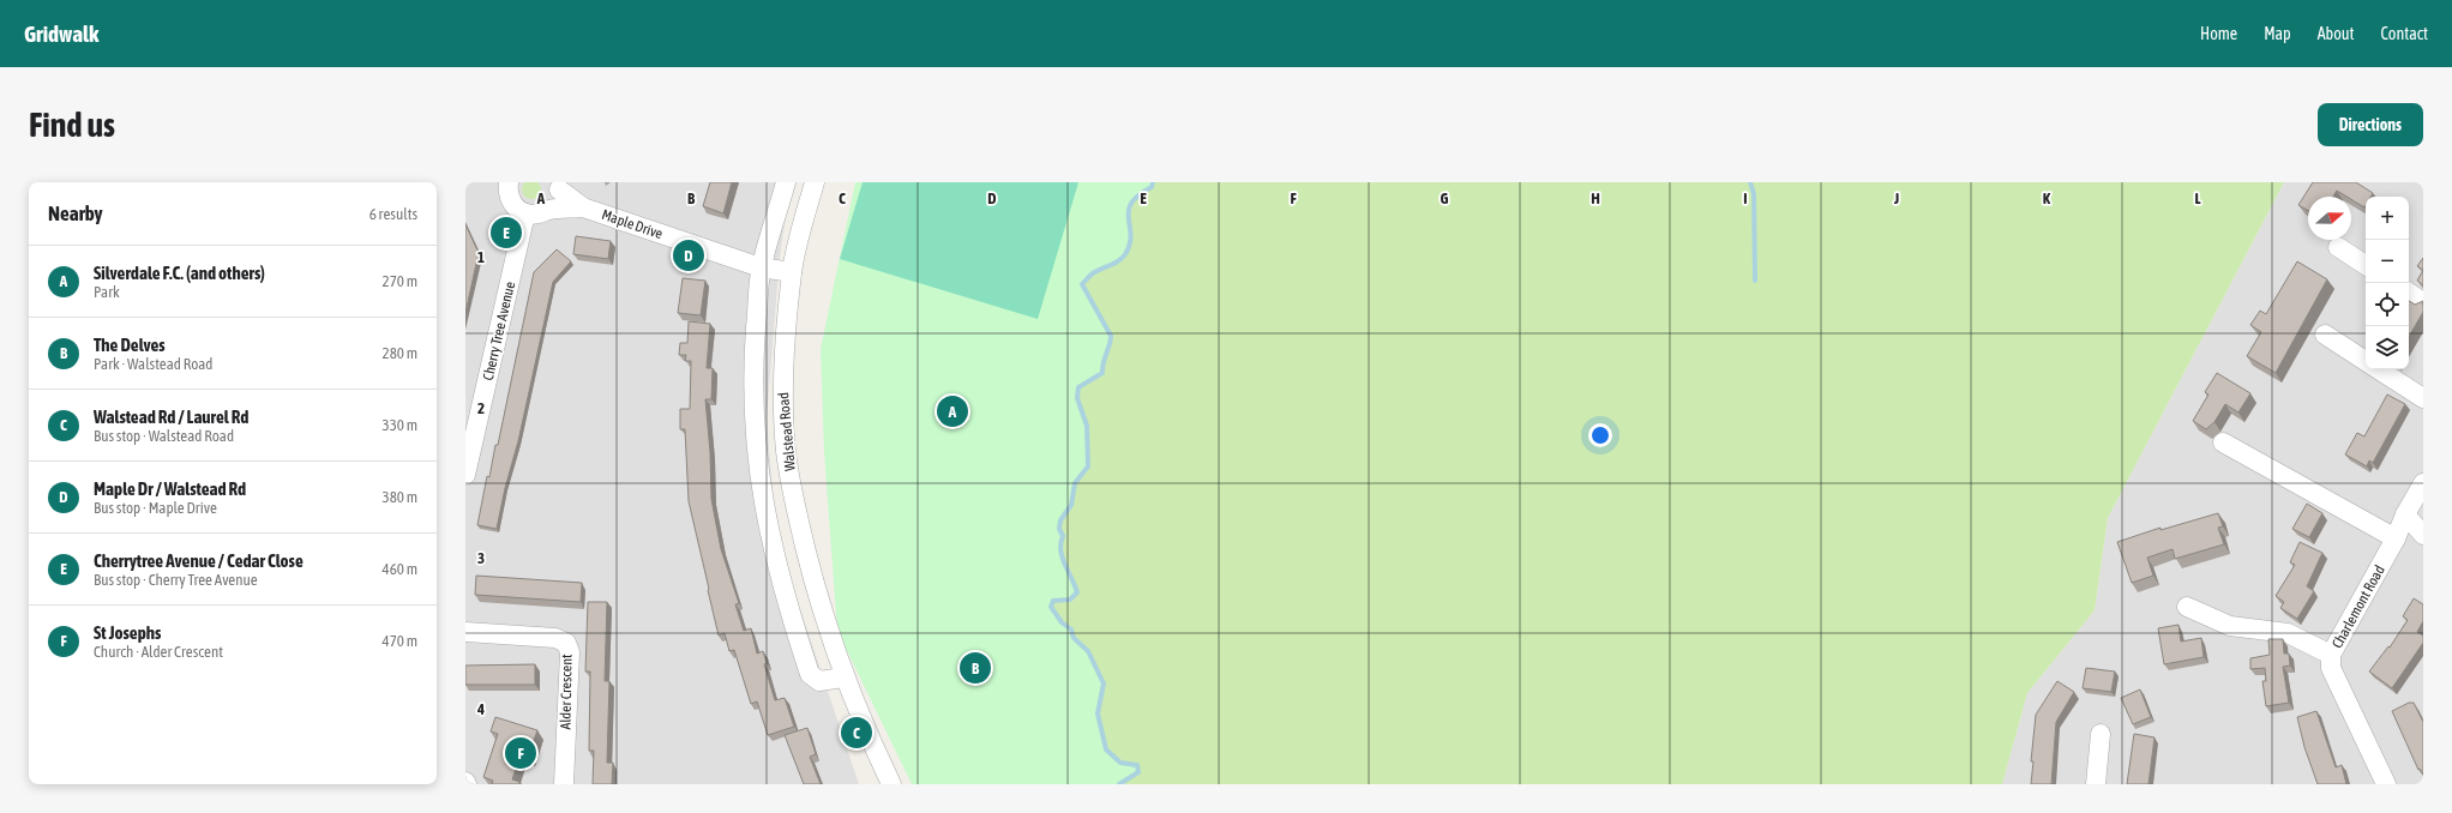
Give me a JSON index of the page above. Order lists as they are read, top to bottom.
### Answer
{
  "streets": {
    "street": [
      "Maple Drive",
      "Cherry Tree Avenue",
      "Walstead Road",
      "Charlemont Road",
      "Alder Crescent"
    ]
  },
  "crossings": [
    ["Maple Drive", "Cherry Tree Avenue"],
    ["Maple Drive", "Walstead Road"]
  ],
  "north": "right",
  "page": {
    "header": "Gridwalk",
    "nav": [
      "Home",
      "Map",
      "About",
      "Contact"
    ],
    "buttons": "Directions",
    "title": "Find us",
    "heading": ["Nearby", "6 results"],
    "map_buttons": ["+", "−"],
    "pins": [
      "E",
      "D",
      "A",
      "B",
      "C",
      "F"
    ],
    "list": [
      {
        "mark": "A",
        "name": "Silverdale F.C. (and others)",
        "note": "Park",
        "value": "270 m"
      },
      {
        "mark": "B",
        "name": "The Delves",
        "note": "Park · Walstead Road",
        "value": "280 m"
      },
      {
        "mark": "C",
        "name": "Walstead Rd / Laurel Rd",
        "note": "Bus stop · Walstead Road",
        "value": "330 m"
      },
      {
        "mark": "D",
        "name": "Maple Dr / Walstead Rd",
        "note": "Bus stop · Maple Drive",
        "value": "380 m"
      },
      {
        "mark": "E",
        "name": "Cherrytree Avenue / Cedar Close",
        "note": "Bus stop · Cherry Tree Avenue",
        "value": "460 m"
      },
      {
        "mark": "F",
        "name": "St Josephs",
        "note": "Church · Alder Crescent",
        "value": "470 m"
      }
    ]
  },
  "grid": {
    "columns": [
      "A",
      "B",
      "C",
      "D",
      "E",
      "F",
      "G",
      "H",
      "I",
      "J",
      "K",
      "L"
    ],
    "rows": [
      "1",
      "2",
      "3",
      "4"
    ]
  }
}
